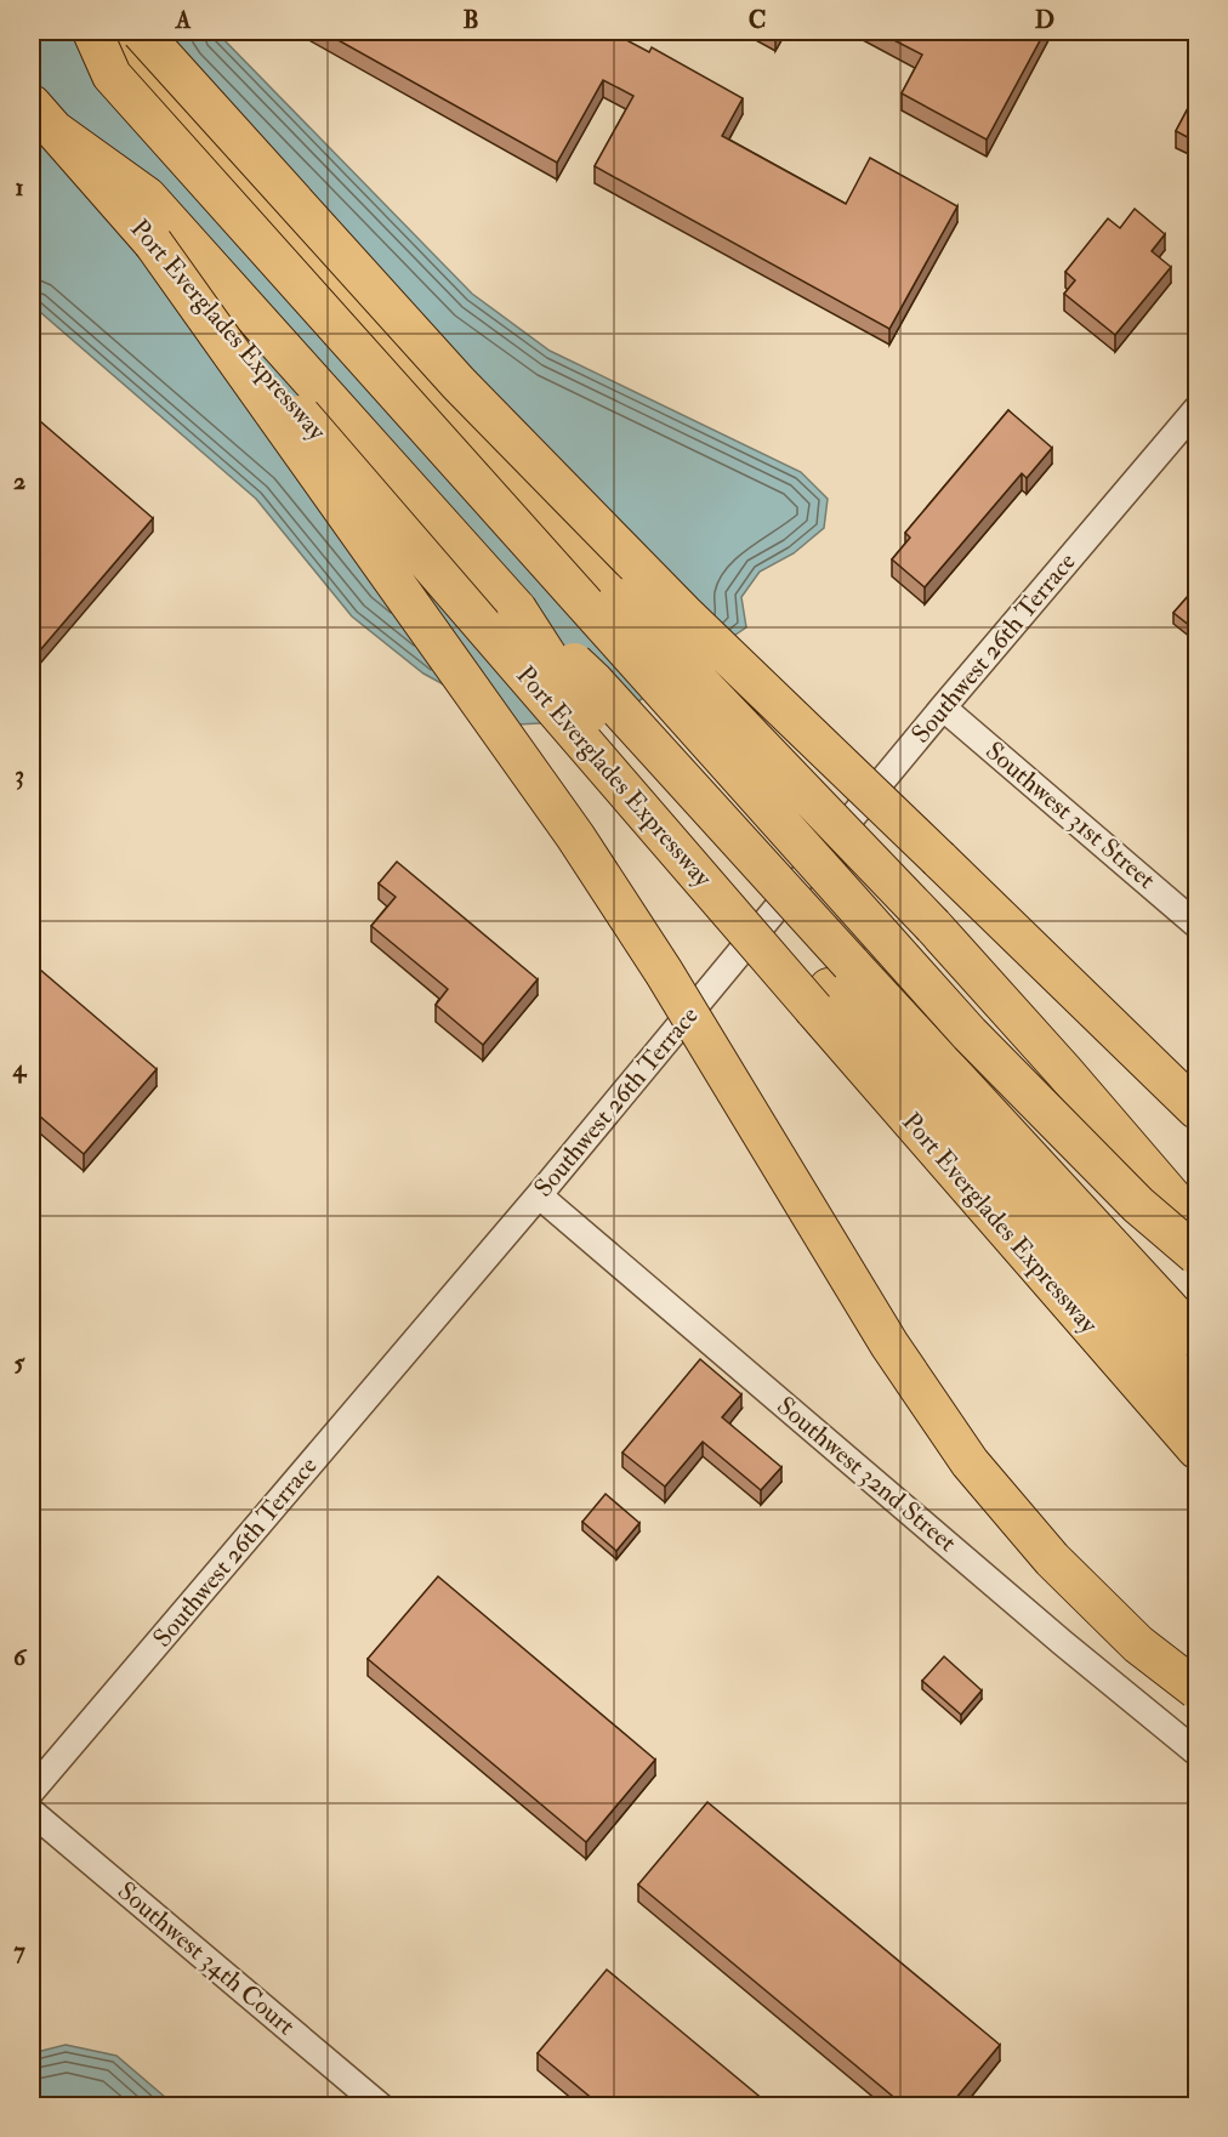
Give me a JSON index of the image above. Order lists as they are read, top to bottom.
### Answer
{
  "streets": {
    "highway": ["Port Everglades Expressway"],
    "street": [
      "Southwest 26th Terrace",
      "Southwest 31st Street",
      "Southwest 32nd Street",
      "Southwest 34th Court"
    ]
  },
  "crossings": [
    ["Southwest 26th Terrace", "Southwest 31st Street"],
    ["Southwest 26th Terrace", "Southwest 32nd Street"]
  ],
  "grid": {
    "columns": [
      "A",
      "B",
      "C",
      "D"
    ],
    "rows": [
      "1",
      "2",
      "3",
      "4",
      "5",
      "6",
      "7"
    ]
  }
}
